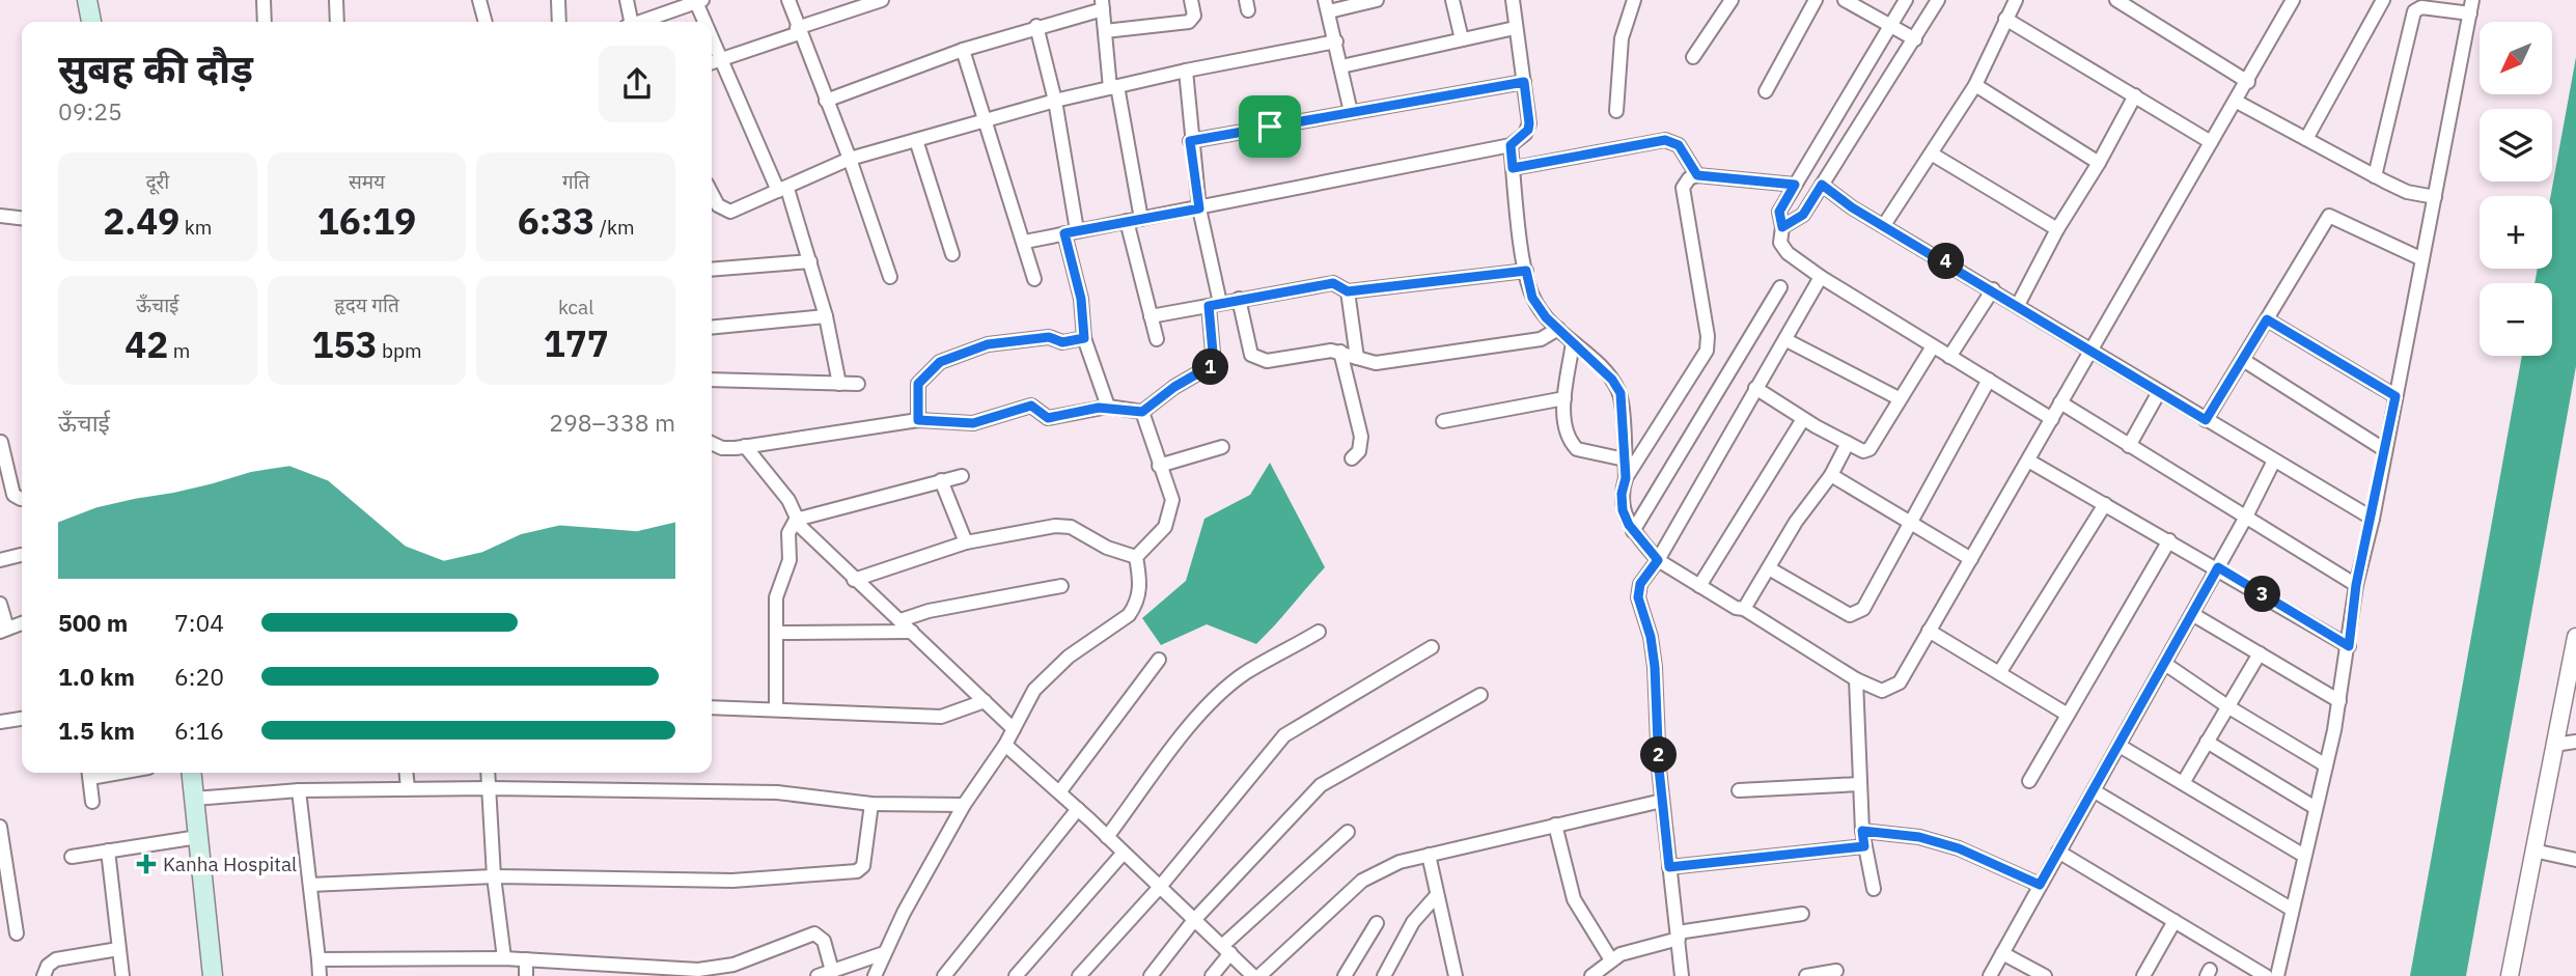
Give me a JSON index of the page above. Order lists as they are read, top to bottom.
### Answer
{
  "places": {
    "health": ["Kanha Hospital"]
  },
  "north": "bottom left",
  "page": {
    "map_buttons": ["+", "−"],
    "heading": ["सुबह की दौड़", "09:25"],
    "stats": [
      ["दूरी", "2.49 km"],
      ["समय", "16:19"],
      ["गति", "6:33 /km"],
      ["ऊँचाई", "42 m"],
      ["हृदय गति", "153 bpm"],
      ["kcal", "177"]
    ],
    "pins": [
      "4",
      "1",
      "3",
      "2"
    ],
    "chart": ["ऊँचाई", "298–338 m"],
    "list": [
      {
        "name": "500 m",
        "note": "7:04"
      },
      {
        "name": "1.0 km",
        "note": "6:20"
      },
      {
        "name": "1.5 km",
        "note": "6:16"
      }
    ]
  }
}
